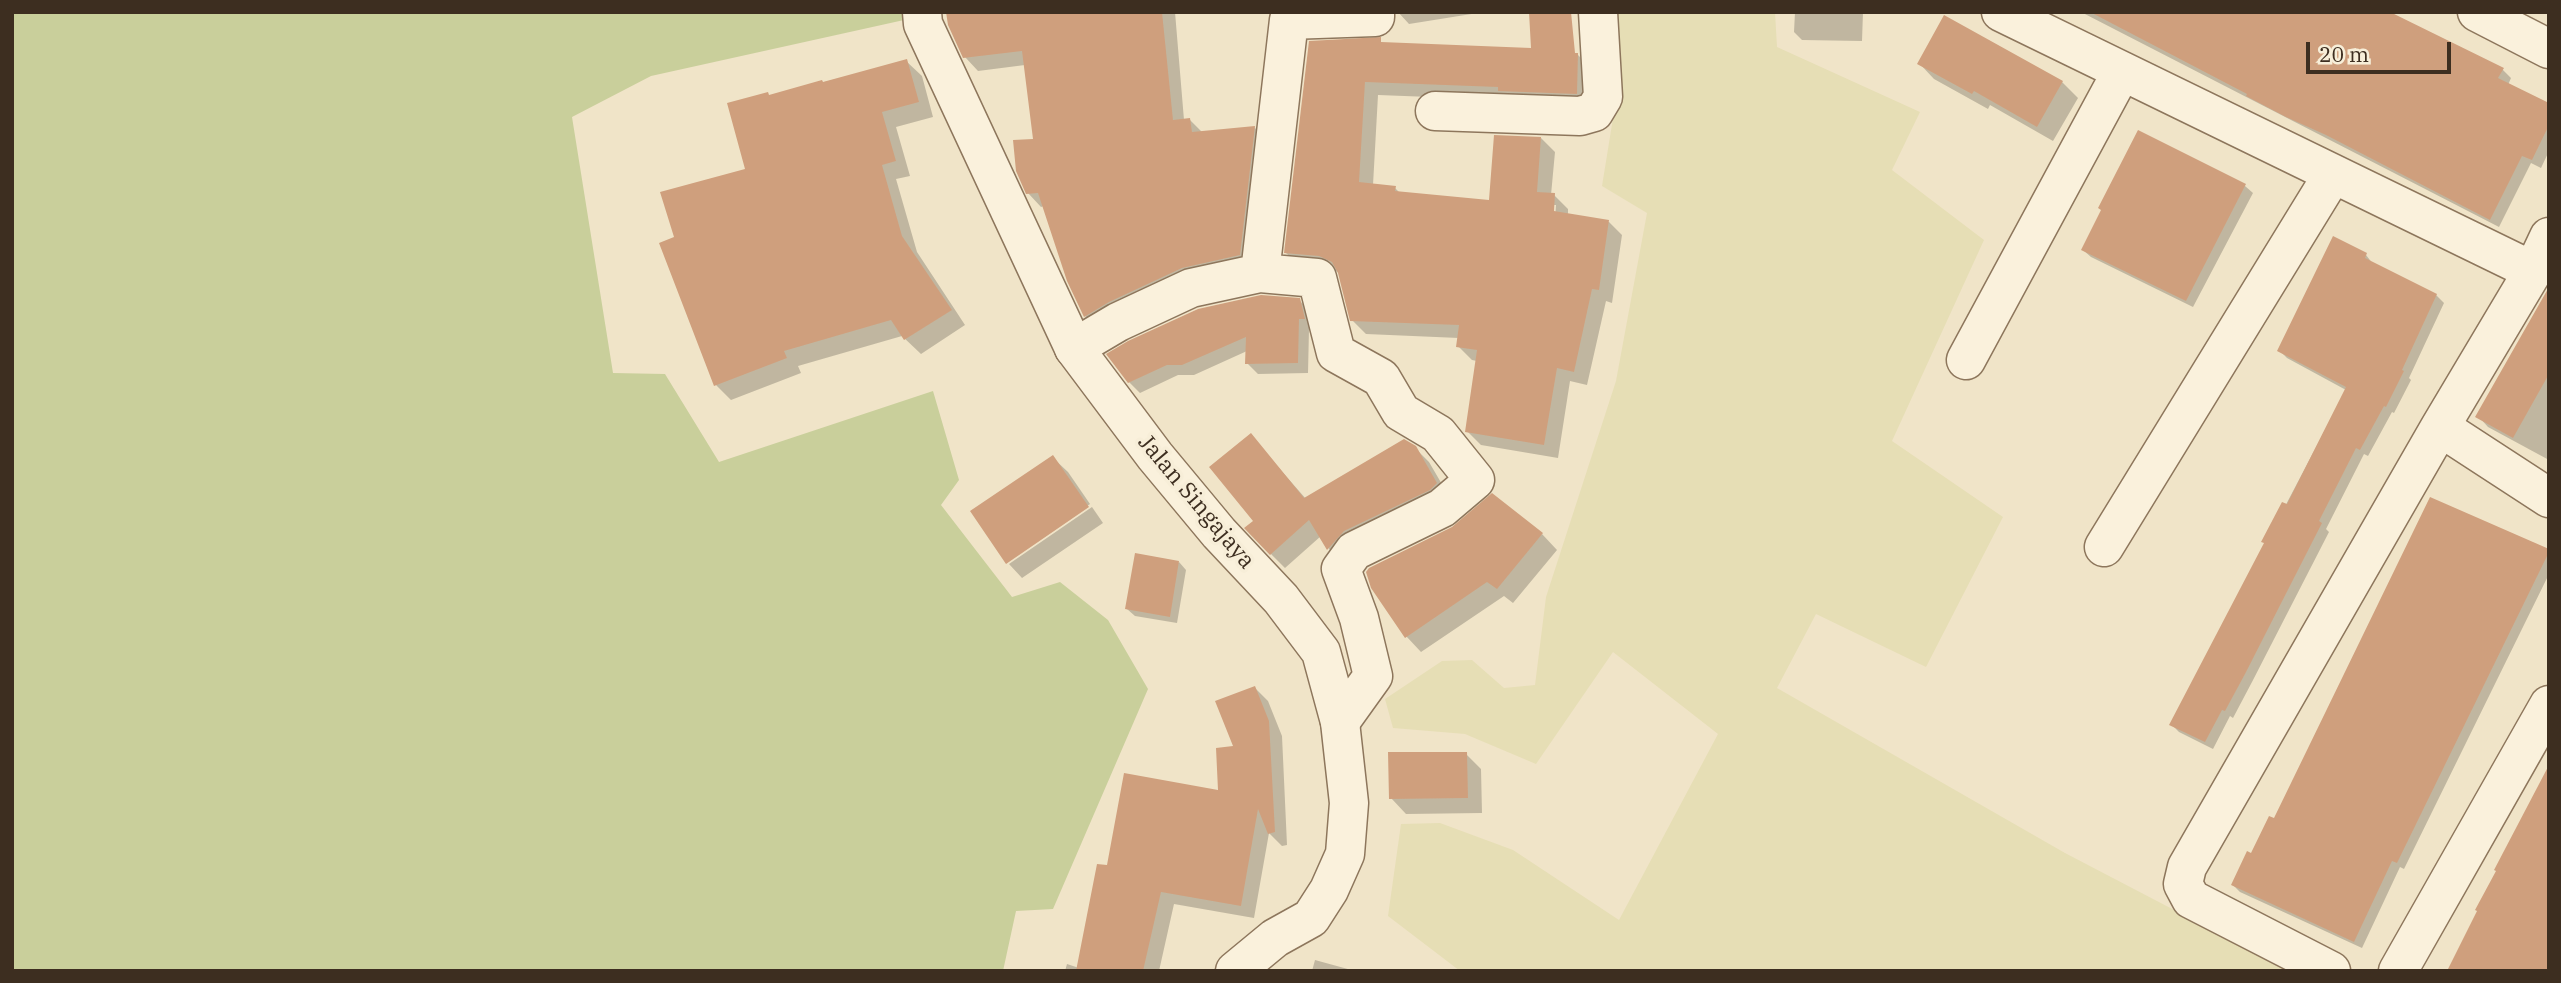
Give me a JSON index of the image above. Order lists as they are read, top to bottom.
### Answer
{
  "streets": {
    "street": ["Jalan Singajaya"]
  },
  "scale_bar": "20 m"
}
